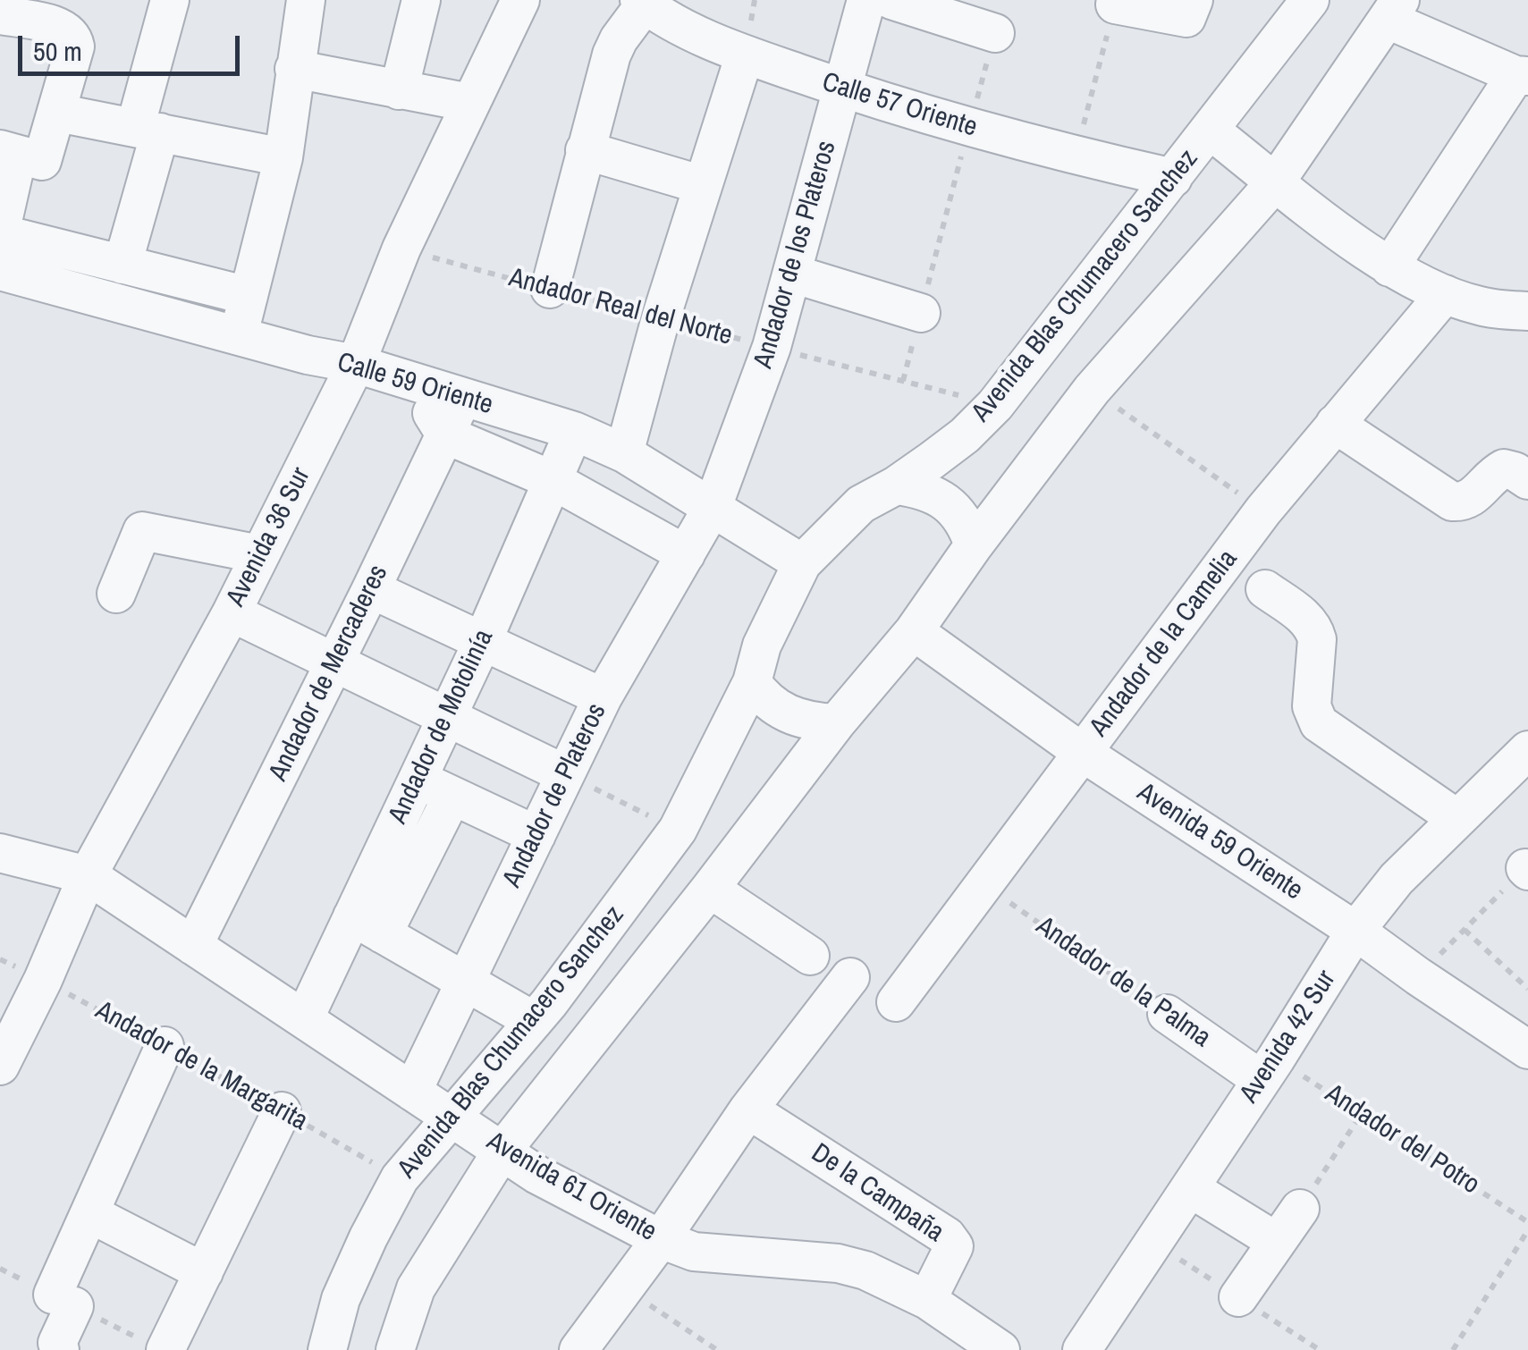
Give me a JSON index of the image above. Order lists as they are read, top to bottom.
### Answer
{
  "streets": {
    "street": [
      "Calle 57 Oriente",
      "Andador de los Plateros",
      "Avenida Blas Chumacero Sanchez",
      "Calle 59 Oriente",
      "Avenida 36 Sur",
      "Andador de la Camelia",
      "Andador de Mercaderes",
      "Andador de Motolinía",
      "Andador de Plateros",
      "Avenida 59 Oriente",
      "Andador de la Palma",
      "Avenida 42 Sur",
      "Avenida 61 Oriente",
      "De la Campaña"
    ],
    "path": ["Andador Real del Norte", "Andador de la Margarita", "Andador del Potro"]
  },
  "crossings": [
    ["Calle 57 Oriente", "Andador de los Plateros"],
    ["Calle 57 Oriente", "Avenida Blas Chumacero Sanchez"],
    ["Andador de los Plateros", "Andador Real del Norte"],
    ["Andador de los Plateros", "Calle 59 Oriente"],
    ["Andador de los Plateros", "Andador de Plateros"],
    ["Avenida Blas Chumacero Sanchez", "Andador Real del Norte"],
    ["Avenida Blas Chumacero Sanchez", "Calle 59 Oriente"],
    ["Avenida Blas Chumacero Sanchez", "Andador de la Margarita"],
    ["Avenida Blas Chumacero Sanchez", "Avenida 61 Oriente"],
    ["Andador Real del Norte", "Avenida 36 Sur"],
    ["Calle 59 Oriente", "Avenida 36 Sur"],
    ["Calle 59 Oriente", "Andador de Mercaderes"],
    ["Calle 59 Oriente", "Andador de Motolinía"],
    ["Calle 59 Oriente", "Andador de Plateros"],
    ["Avenida 36 Sur", "Andador de la Margarita"],
    ["Avenida 36 Sur", "Avenida 61 Oriente"],
    ["Andador de la Camelia", "Avenida 59 Oriente"],
    ["Andador de la Camelia", "Andador de la Palma"],
    ["Andador de Mercaderes", "Avenida 61 Oriente"],
    ["Andador de Motolinía", "Avenida 61 Oriente"],
    ["Andador de Plateros", "Avenida 61 Oriente"],
    ["Avenida 59 Oriente", "Avenida 42 Sur"],
    ["Andador de la Palma", "Avenida 42 Sur"],
    ["Andador de la Palma", "Andador del Potro"],
    ["Avenida 42 Sur", "Andador del Potro"],
    ["Avenida 61 Oriente", "De la Campaña"]
  ],
  "scale_bar": "50 m"
}
